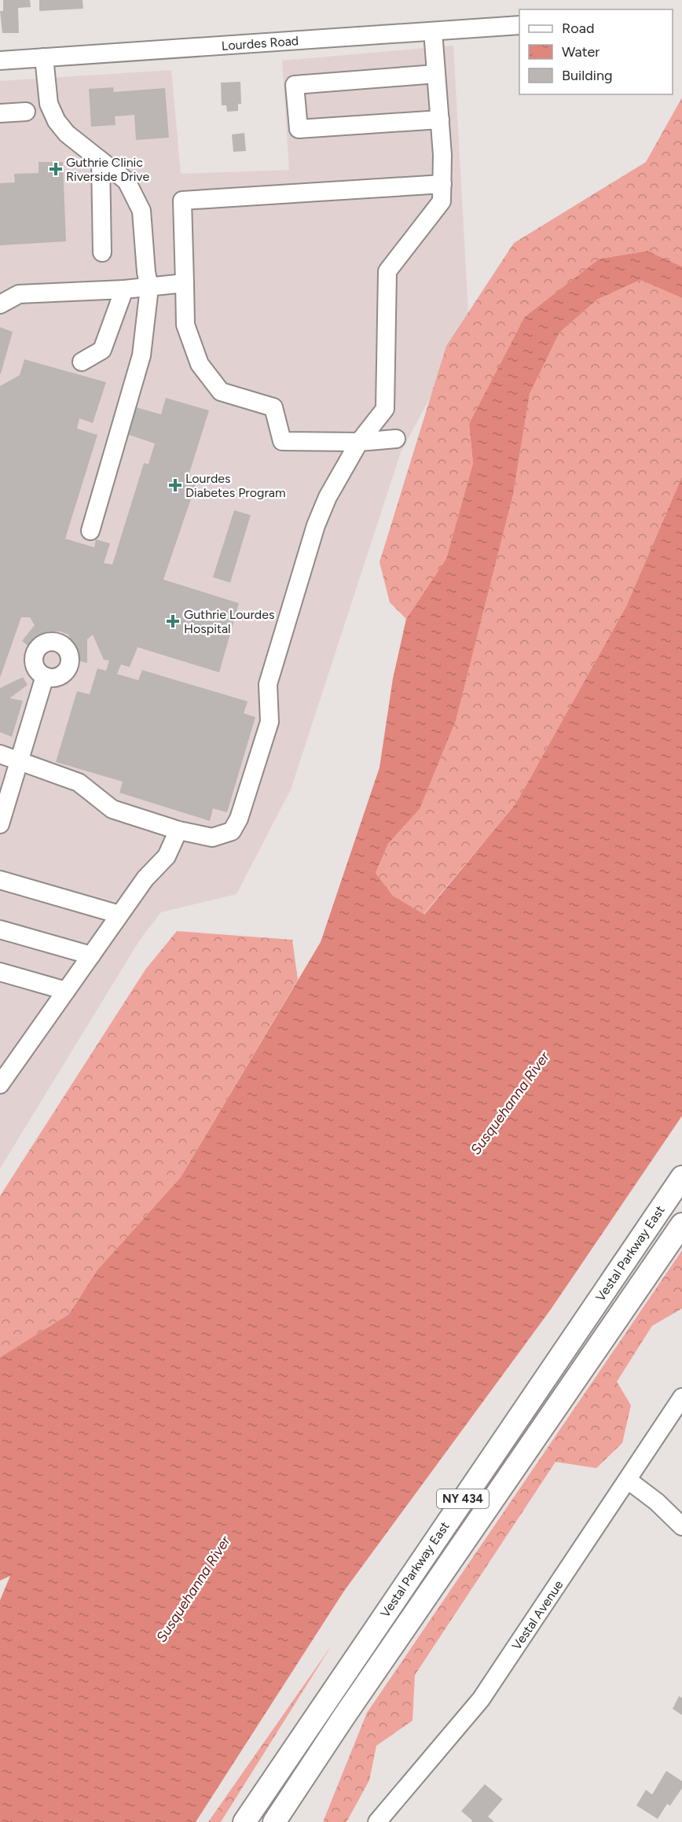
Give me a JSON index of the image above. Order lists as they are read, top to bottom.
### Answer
{
  "streets": {
    "main road": ["Vestal Parkway East", "NY 434"],
    "street": ["Lourdes Road", "Vestal Avenue"]
  },
  "water": ["Susquehanna River"],
  "places": {
    "health": ["Guthrie Clinic Riverside Drive", "Lourdes Diabetes Program", "Guthrie Lourdes Hospital"]
  },
  "legend": ["Road", "Water", "Building"]
}
